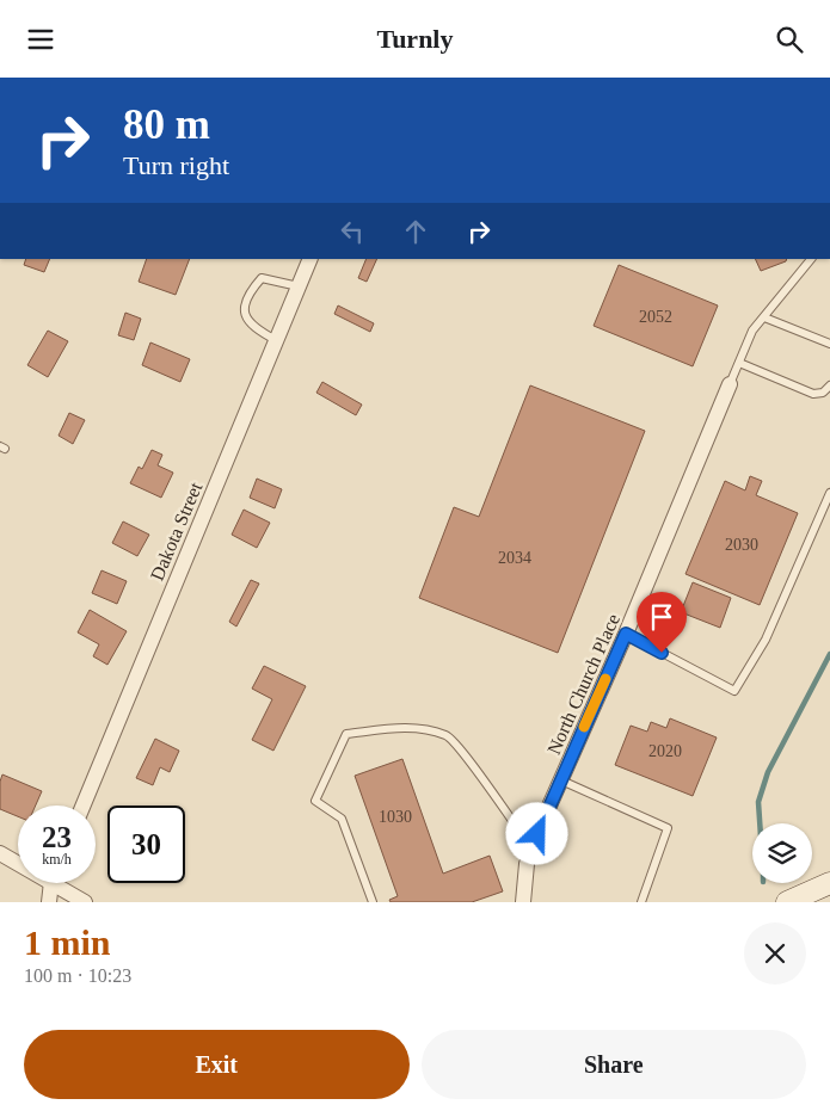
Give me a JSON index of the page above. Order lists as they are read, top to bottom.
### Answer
{
  "streets": {
    "street": ["Dakota Street", "North Church Place"]
  },
  "house_numbers": [
    "2052",
    "2030",
    "2034",
    "2020",
    "1030"
  ],
  "page": {
    "header": "Turnly",
    "turn": ["80 m", "Turn right"],
    "speed": "23 km/h",
    "limit": "30",
    "heading": ["1 min", "100 m · 10:23"],
    "buttons": ["Exit", "Share"]
  }
}
